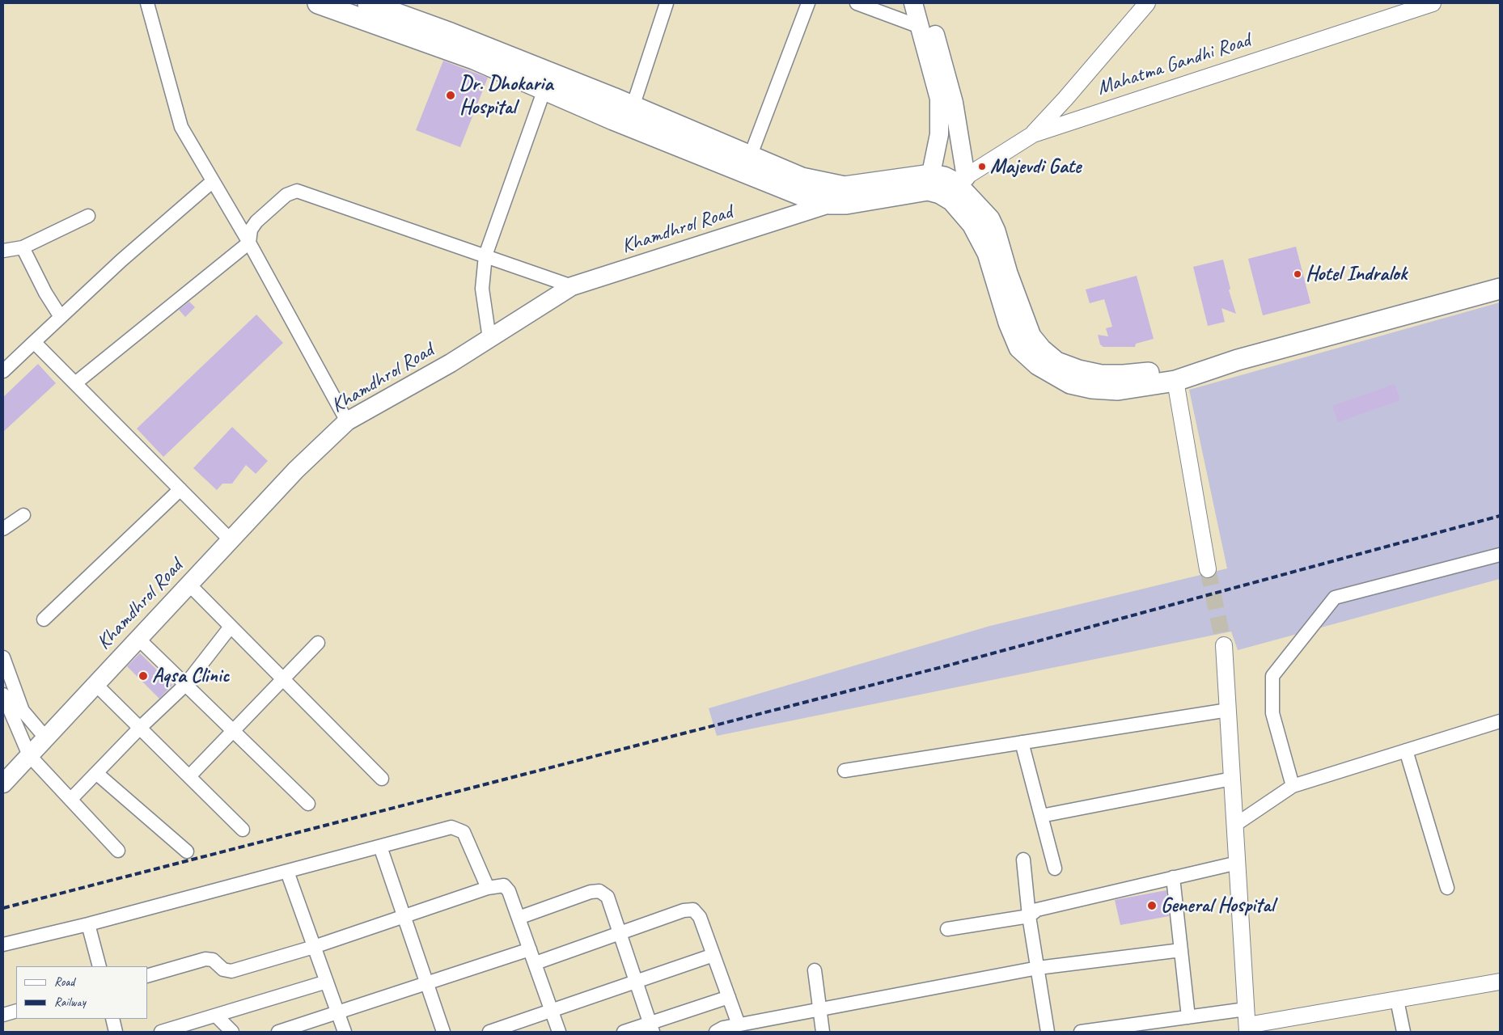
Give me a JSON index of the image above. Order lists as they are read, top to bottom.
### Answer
{
  "streets": {
    "main road": ["Khamdhrol Road"],
    "street": ["Mahatma Gandhi Road"]
  },
  "places": [
    "Dr. Dhokaria Hospital",
    "Majevdi Gate",
    "Hotel Indralok",
    "Aqsa Clinic",
    "General Hospital"
  ],
  "legend": ["Road", "Railway"]
}
